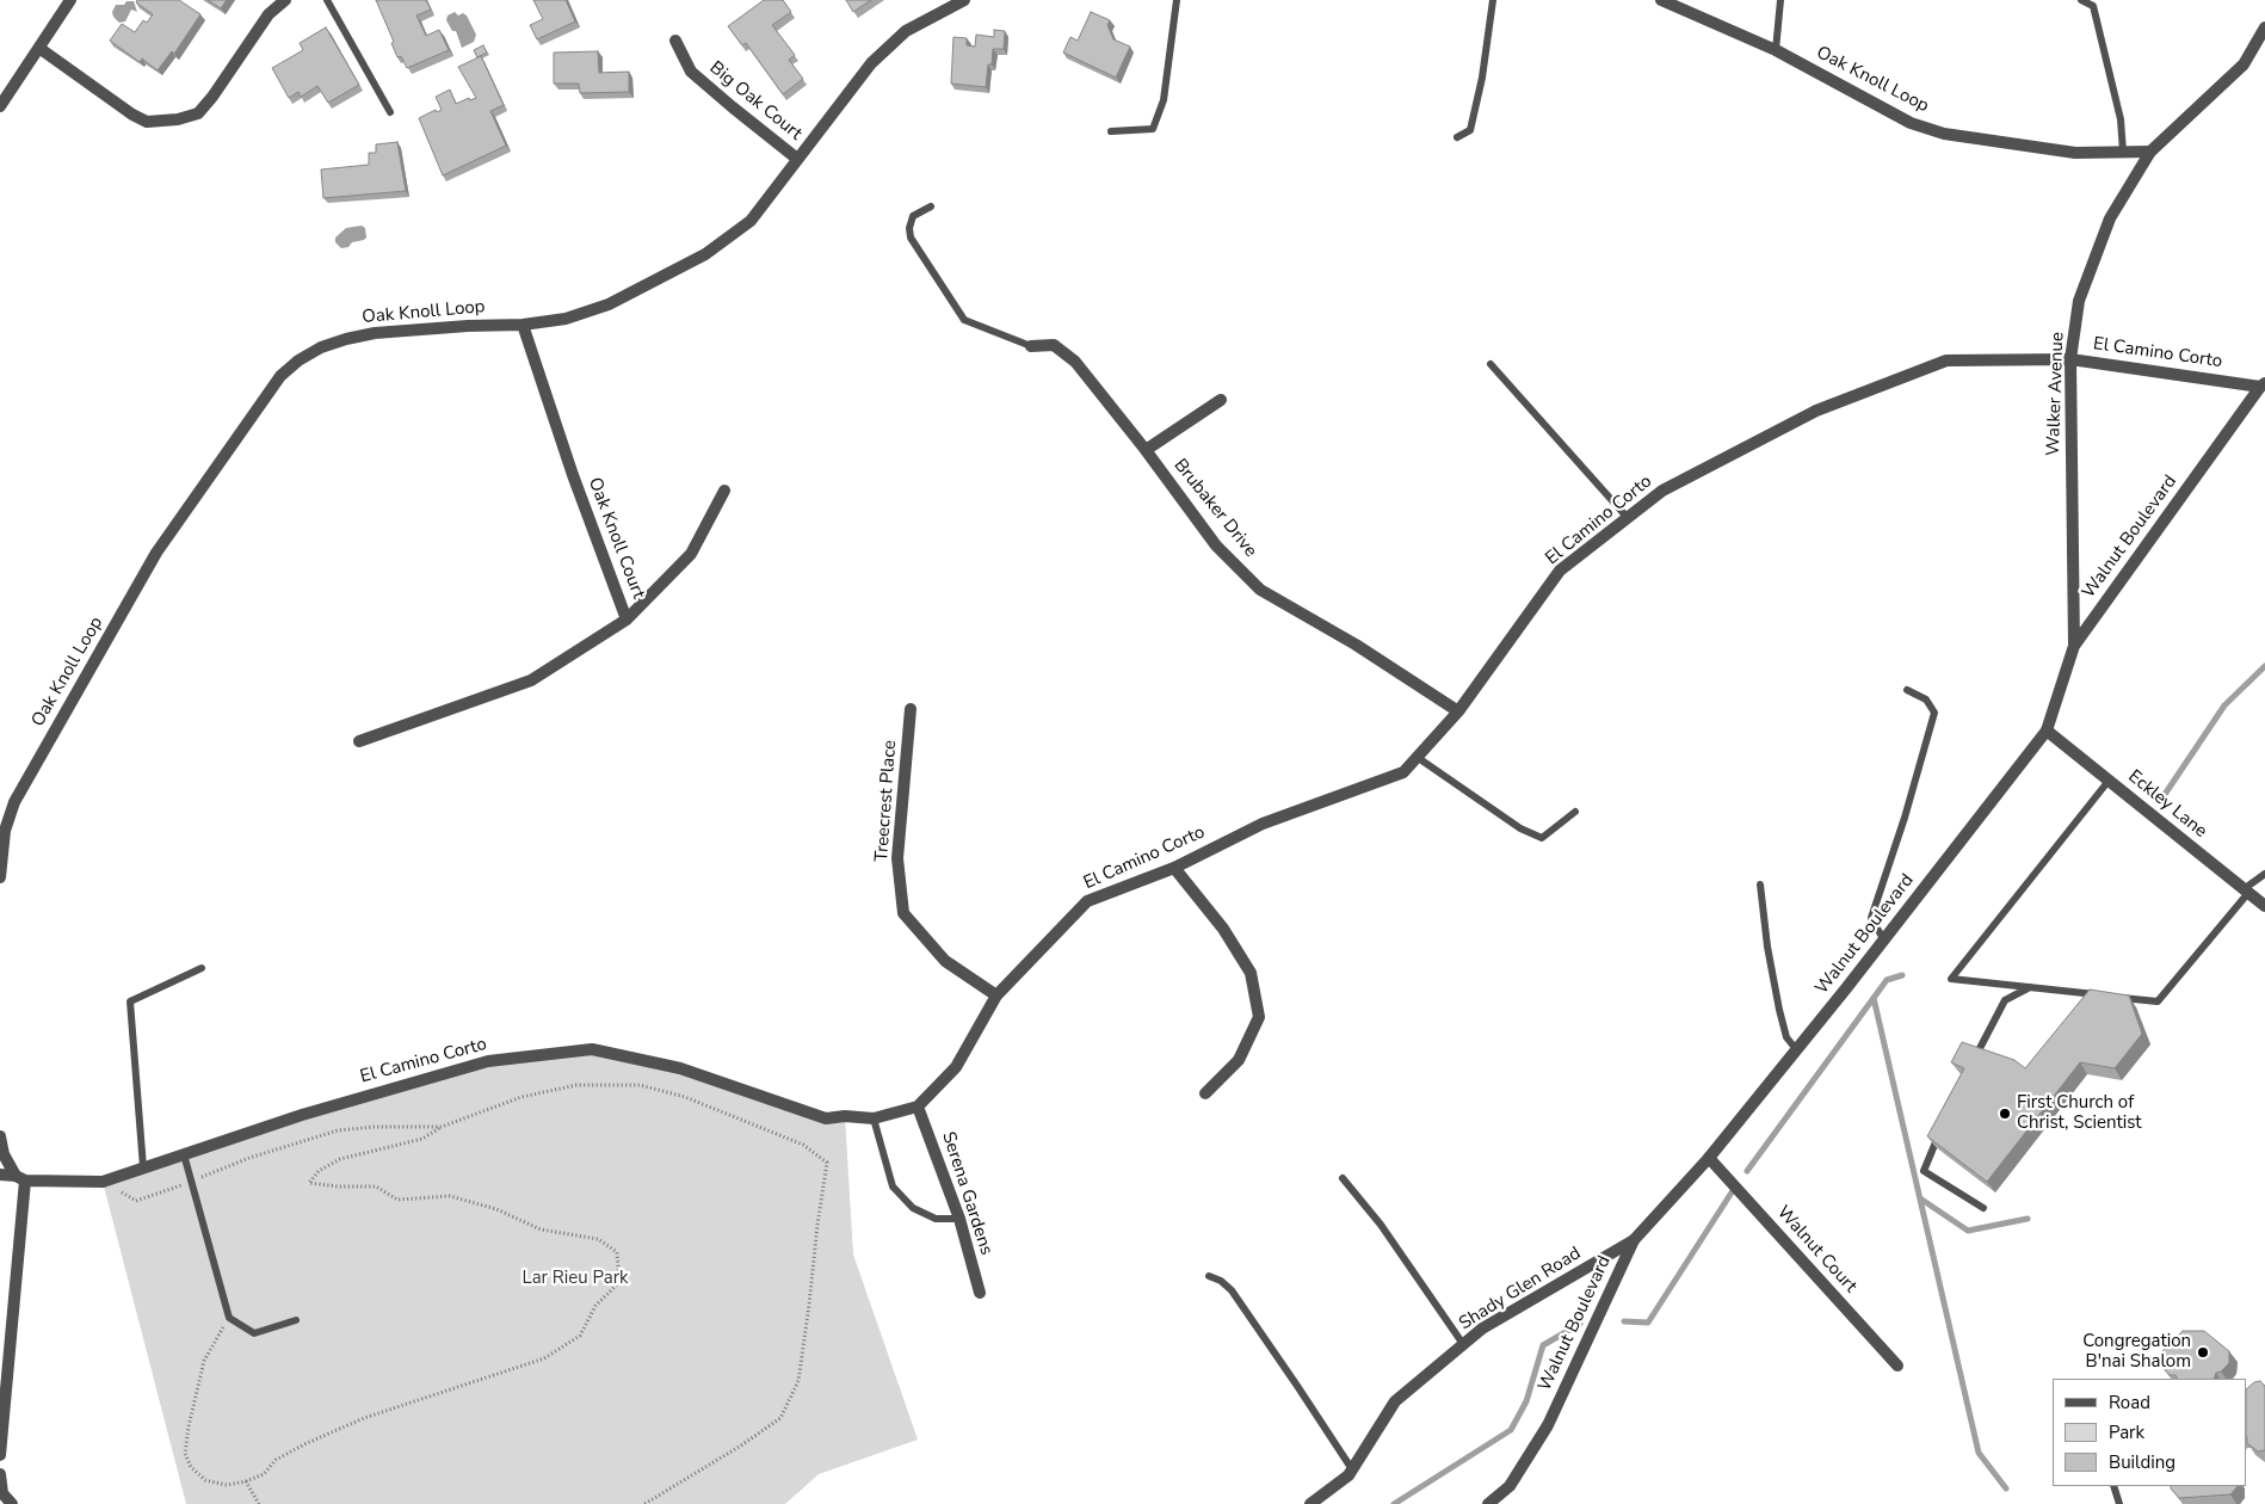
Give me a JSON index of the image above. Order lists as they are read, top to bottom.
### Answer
{
  "streets": {
    "street": [
      "Oak Knoll Loop",
      "Big Oak Court",
      "El Camino Corto",
      "Walker Avenue",
      "Brubaker Drive",
      "Walnut Boulevard",
      "Oak Knoll Court",
      "Treecrest Place",
      "Eckley Lane",
      "Serena Gardens",
      "Walnut Court",
      "Shady Glen Road"
    ]
  },
  "crossings": [
    ["Oak Knoll Loop", "Big Oak Court"],
    ["Oak Knoll Loop", "Walker Avenue"],
    ["Oak Knoll Loop", "Oak Knoll Court"],
    ["El Camino Corto", "Walker Avenue"],
    ["El Camino Corto", "Brubaker Drive"],
    ["El Camino Corto", "Walnut Boulevard"],
    ["El Camino Corto", "Treecrest Place"],
    ["El Camino Corto", "Serena Gardens"],
    ["Walker Avenue", "Walnut Boulevard"],
    ["Walnut Boulevard", "Eckley Lane"],
    ["Walnut Boulevard", "Walnut Court"],
    ["Walnut Boulevard", "Shady Glen Road"]
  ],
  "parks": ["Lar Rieu Park"],
  "places": ["First Church of Christ, Scientist", "Congregation B'nai Shalom"],
  "legend": ["Road", "Park", "Building"]
}
